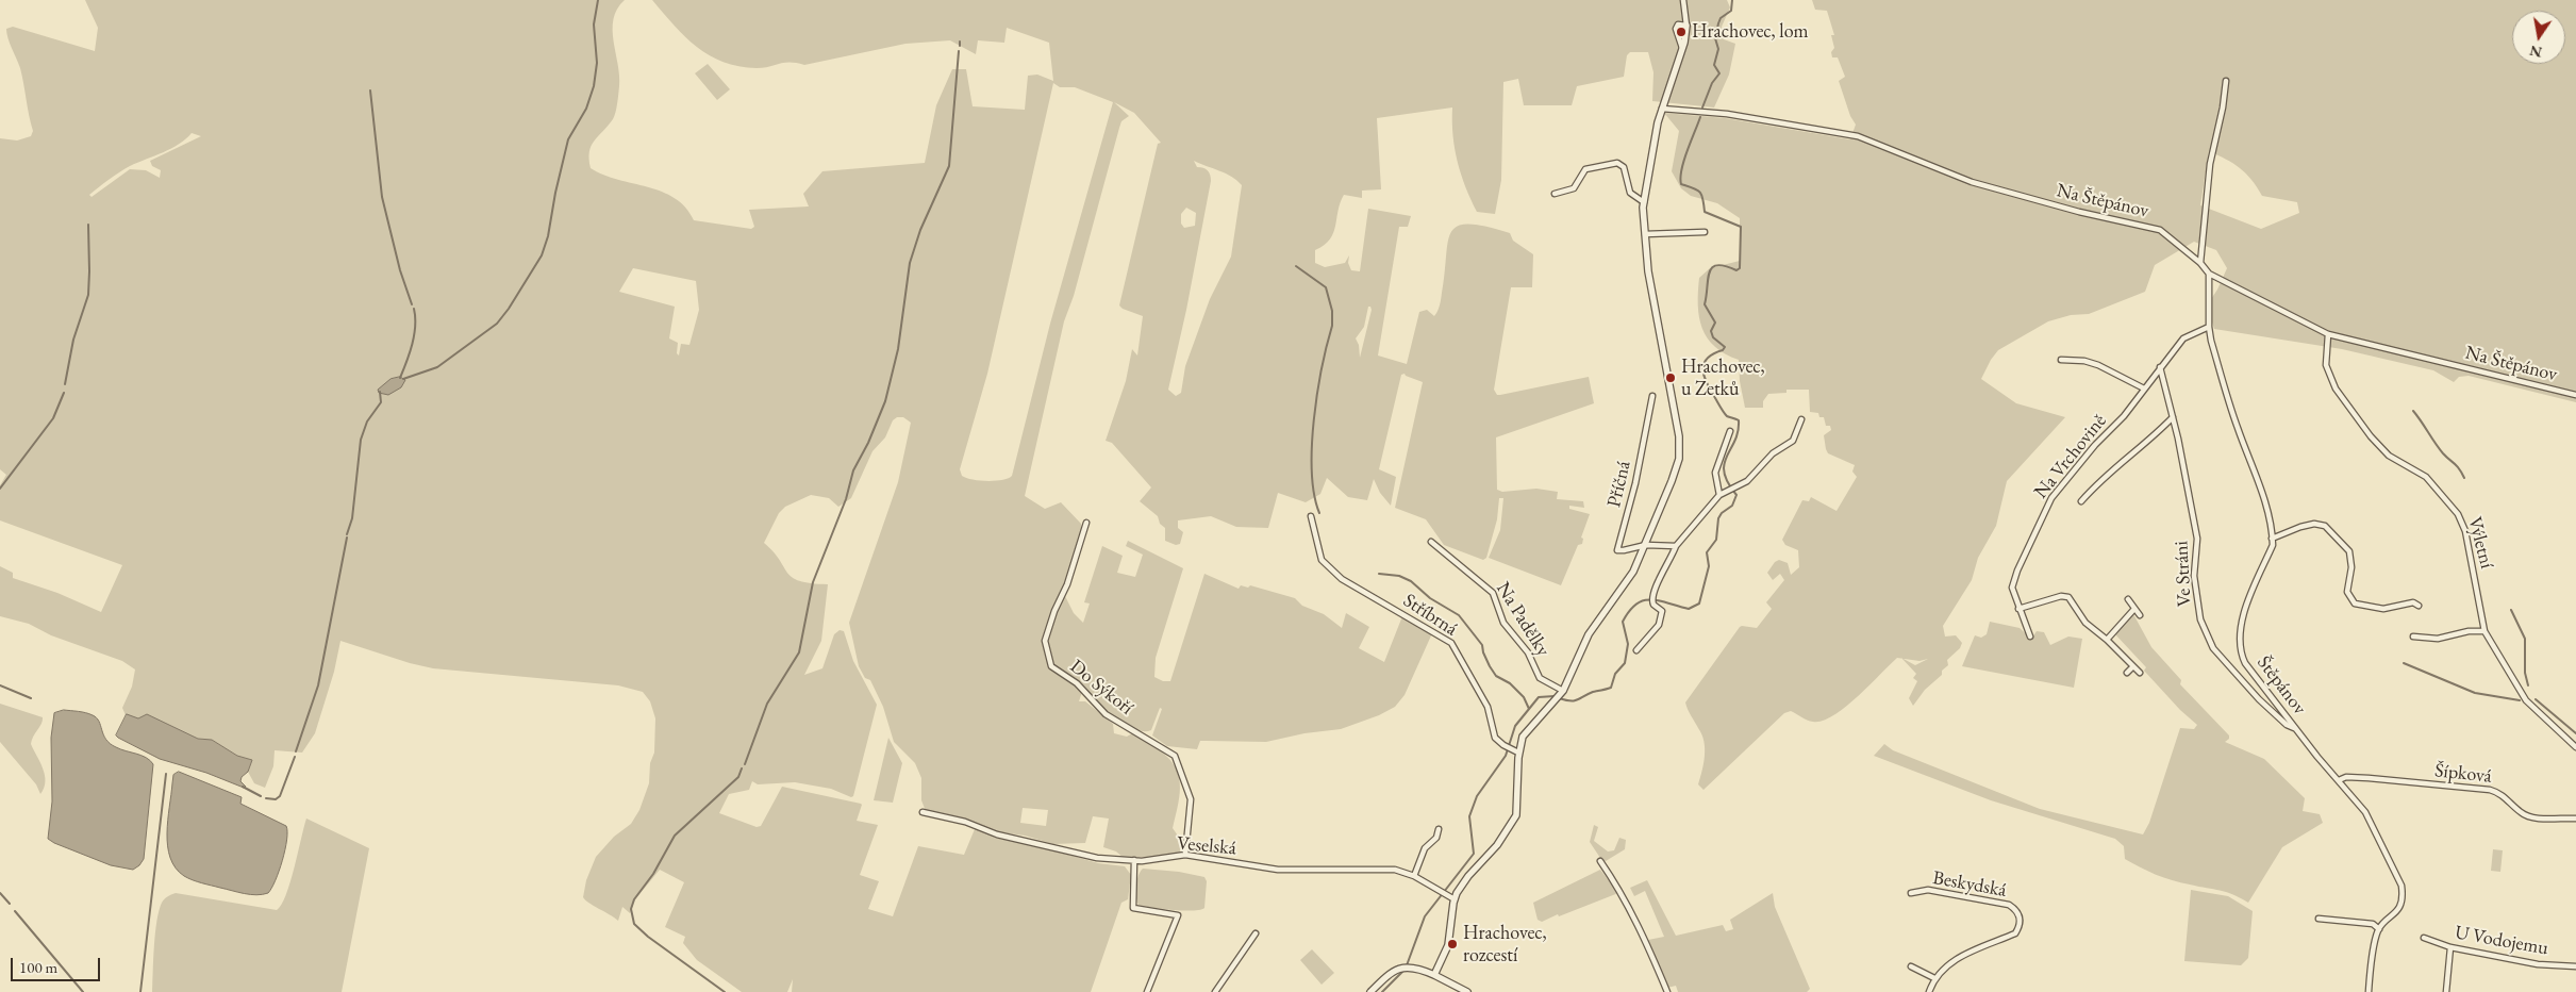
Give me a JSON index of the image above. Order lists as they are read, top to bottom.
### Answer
{
  "streets": {
    "street": [
      "Na Štěpánov",
      "Na Vrchovině",
      "Příčná",
      "Výletní",
      "Ve Stráni",
      "Stříbrná",
      "Na Padělky",
      "Štěpánov",
      "Do Sýkoří",
      "Šípková",
      "Veselská",
      "Beskydská",
      "U Vodojemu"
    ]
  },
  "crossings": [
    ["Na Štěpánov", "Výletní"],
    ["Na Vrchovině", "Ve Stráni"],
    ["Ve Stráni", "Štěpánov"],
    ["Štěpánov", "Šípková"],
    ["Do Sýkoří", "Veselská"]
  ],
  "places": ["Hrachovec, lom", "Hrachovec, u Zetků", "Hrachovec, rozcestí"],
  "scale_bar": "100 m",
  "north": "bottom"
}
